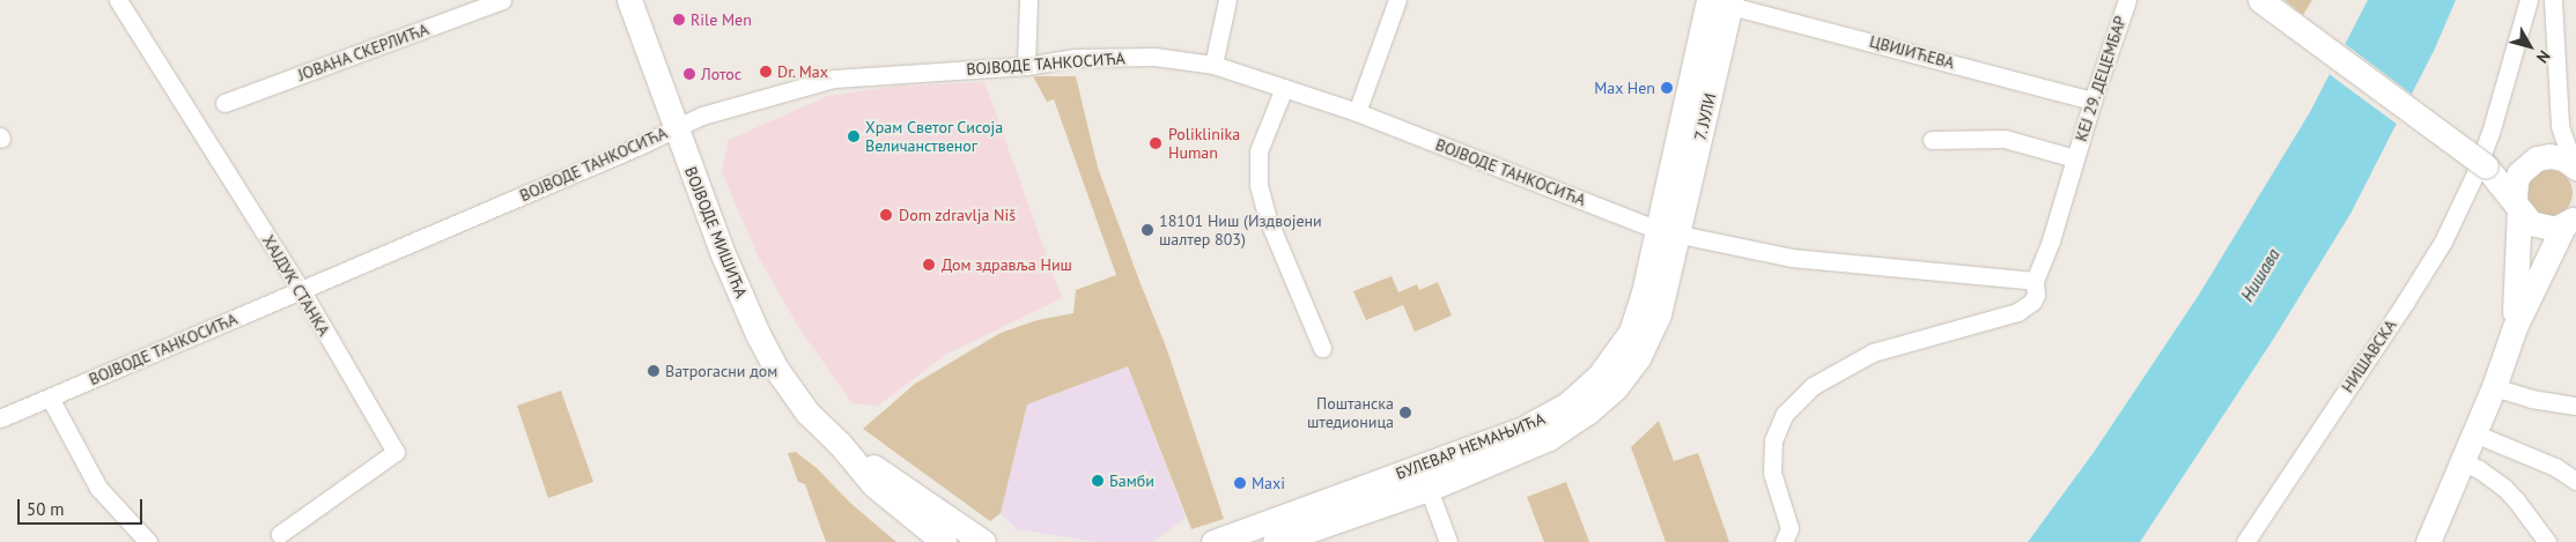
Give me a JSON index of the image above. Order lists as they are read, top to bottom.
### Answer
{
  "streets": {
    "street": [
      "ЈОВАНА СКЕРЛИЋА",
      "ЦВИЈИЋЕВА",
      "ВОЈВОДЕ ТАНКОСИЋА",
      "КЕЈ 29. ДЕЦЕМБАР",
      "7. ЈУЛИ",
      "ВОЈВОДЕ МИШИЋА",
      "ХАЈДУК СТАНКА",
      "НИШАВСКА",
      "БУЛЕВАР НЕМАЊИЋА"
    ]
  },
  "crossings": [
    ["ЦВИЈИЋЕВА", "КЕЈ 29. ДЕЦЕМБАР"],
    ["ЦВИЈИЋЕВА", "7. ЈУЛИ"],
    ["ВОЈВОДЕ ТАНКОСИЋА", "КЕЈ 29. ДЕЦЕМБАР"],
    ["ВОЈВОДЕ ТАНКОСИЋА", "7. ЈУЛИ"],
    ["ВОЈВОДЕ ТАНКОСИЋА", "ВОЈВОДЕ МИШИЋА"],
    ["ВОЈВОДЕ ТАНКОСИЋА", "ХАЈДУК СТАНКА"],
    ["ВОЈВОДЕ ТАНКОСИЋА", "БУЛЕВАР НЕМАЊИЋА"],
    ["7. ЈУЛИ", "БУЛЕВАР НЕМАЊИЋА"]
  ],
  "water": ["Нишава"],
  "places": [
    "Rile Men",
    "Dr. Max",
    "Лотос",
    "Max Hen",
    "Храм Светог Сисоја Величанственог",
    "Poliklinika Human",
    "Dom zdravlja Niš",
    "18101 Ниш (Издвојени шалтер 803)",
    "Дом здравља Ниш",
    "Ватрогасни дом",
    "Поштанска штедионица",
    "Бамби",
    "Maxi"
  ],
  "scale_bar": "50 m",
  "north": "bottom right"
}
